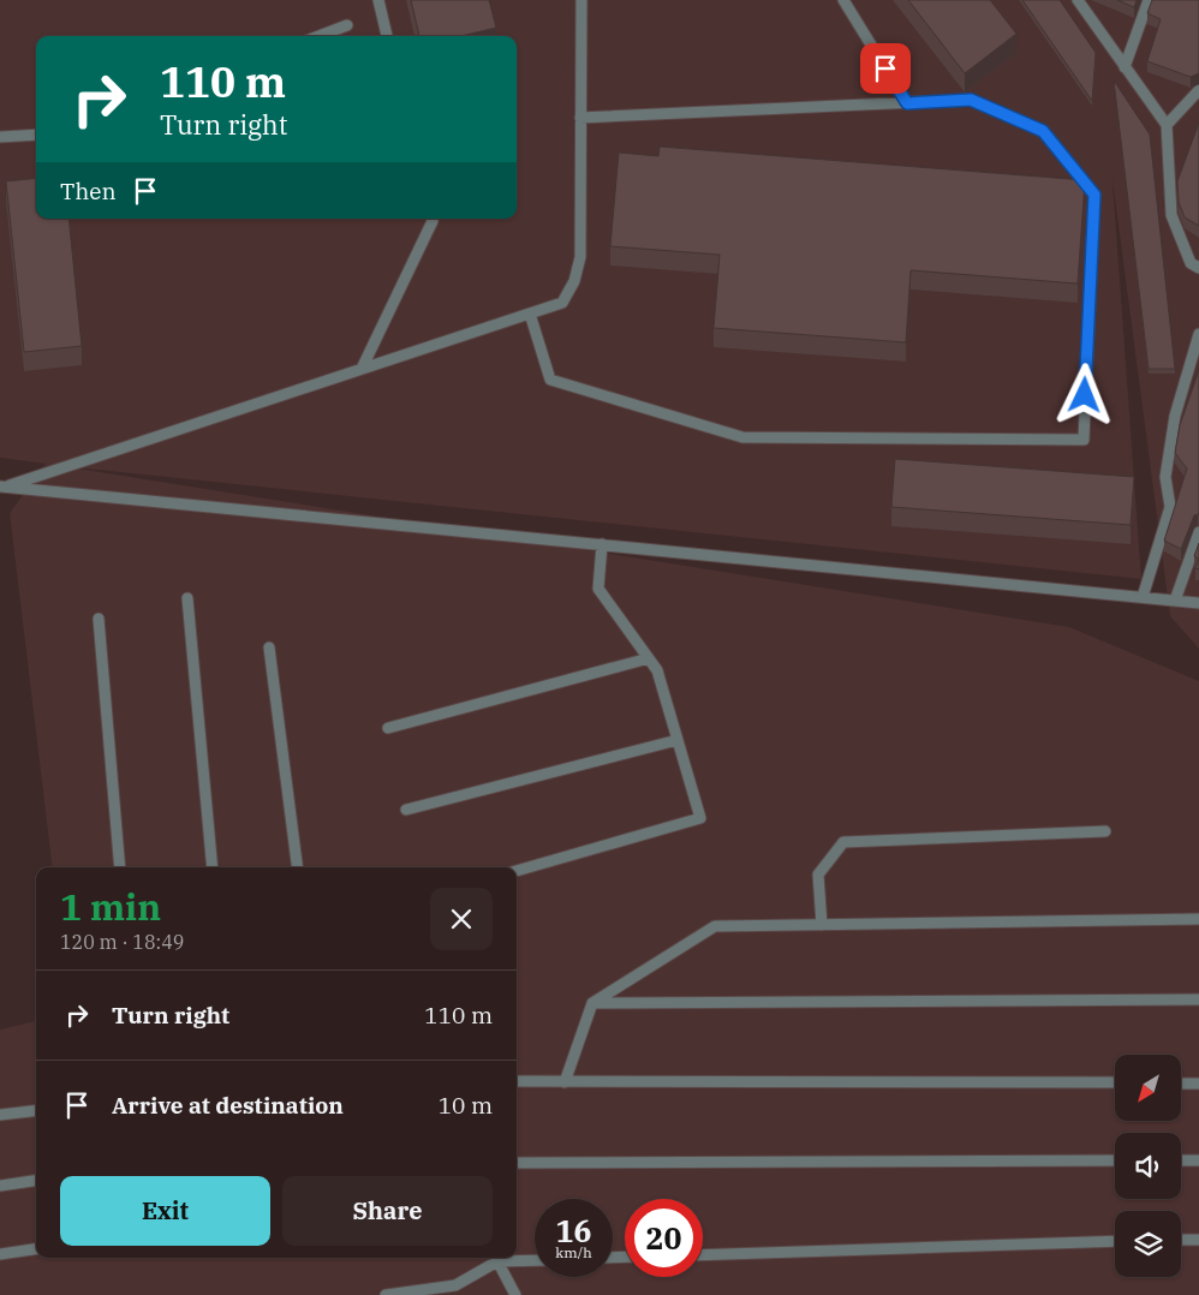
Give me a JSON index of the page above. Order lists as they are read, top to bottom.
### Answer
{
  "north": "bottom left",
  "page": {
    "turn": ["110 m", "Turn right"],
    "then": "Then",
    "heading": ["1 min", "120 m · 18:49"],
    "list": [
      {
        "name": "Turn right",
        "value": "110 m"
      },
      {
        "name": "Arrive at destination",
        "value": "10 m"
      }
    ],
    "buttons": ["Exit", "Share"],
    "speed": "16 km/h",
    "limit": "20"
  }
}
